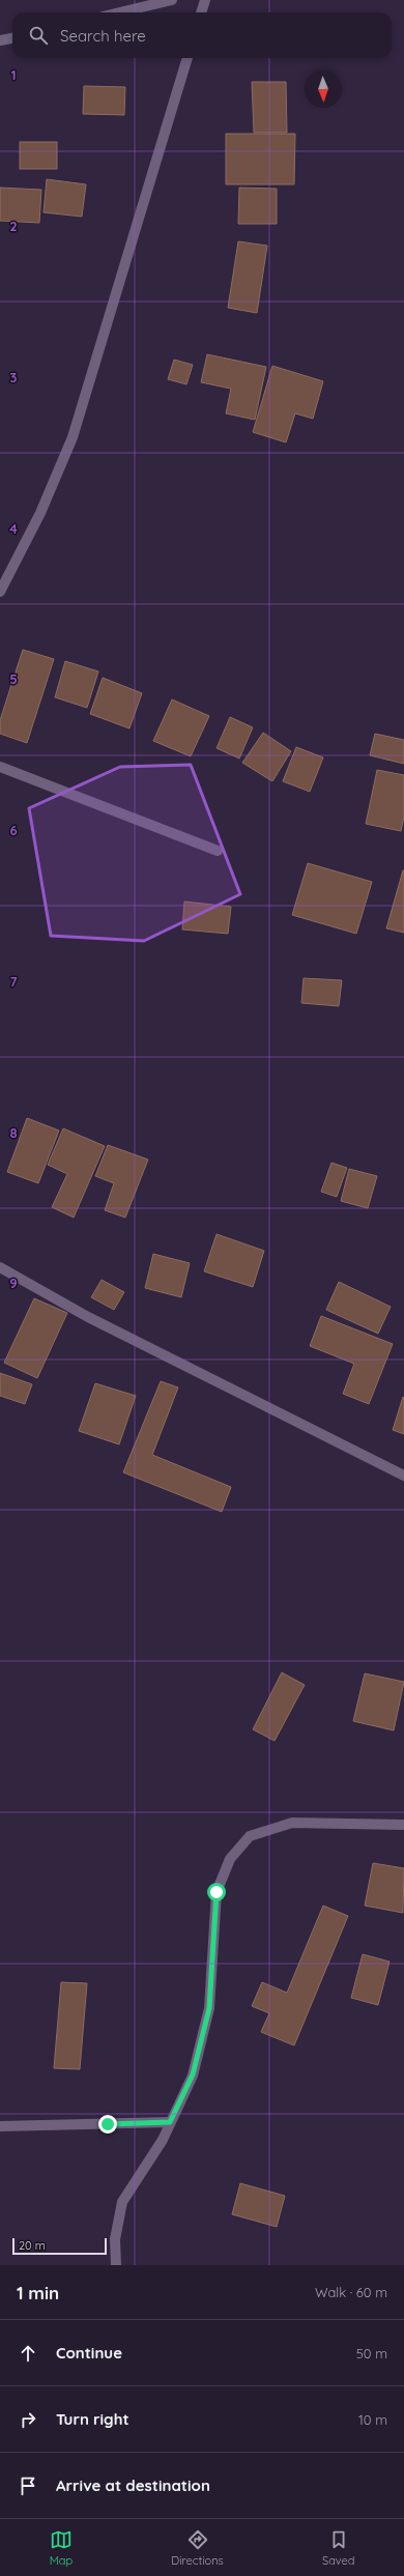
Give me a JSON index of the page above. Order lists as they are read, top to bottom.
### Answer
{
  "scale_bar": "20 m",
  "north": "bottom",
  "page": {
    "search": "Search here",
    "scale": "20 m",
    "heading": ["1 min", "Walk · 60 m"],
    "list": [
      ["Continue", "50 m"],
      ["Turn right", "10 m"],
      "Arrive at destination"
    ],
    "nav": ["Map", "Directions", "Saved"]
  },
  "grid": {
    "rows": [
      "1",
      "2",
      "3",
      "4",
      "5",
      "6",
      "7",
      "8",
      "9"
    ]
  }
}
